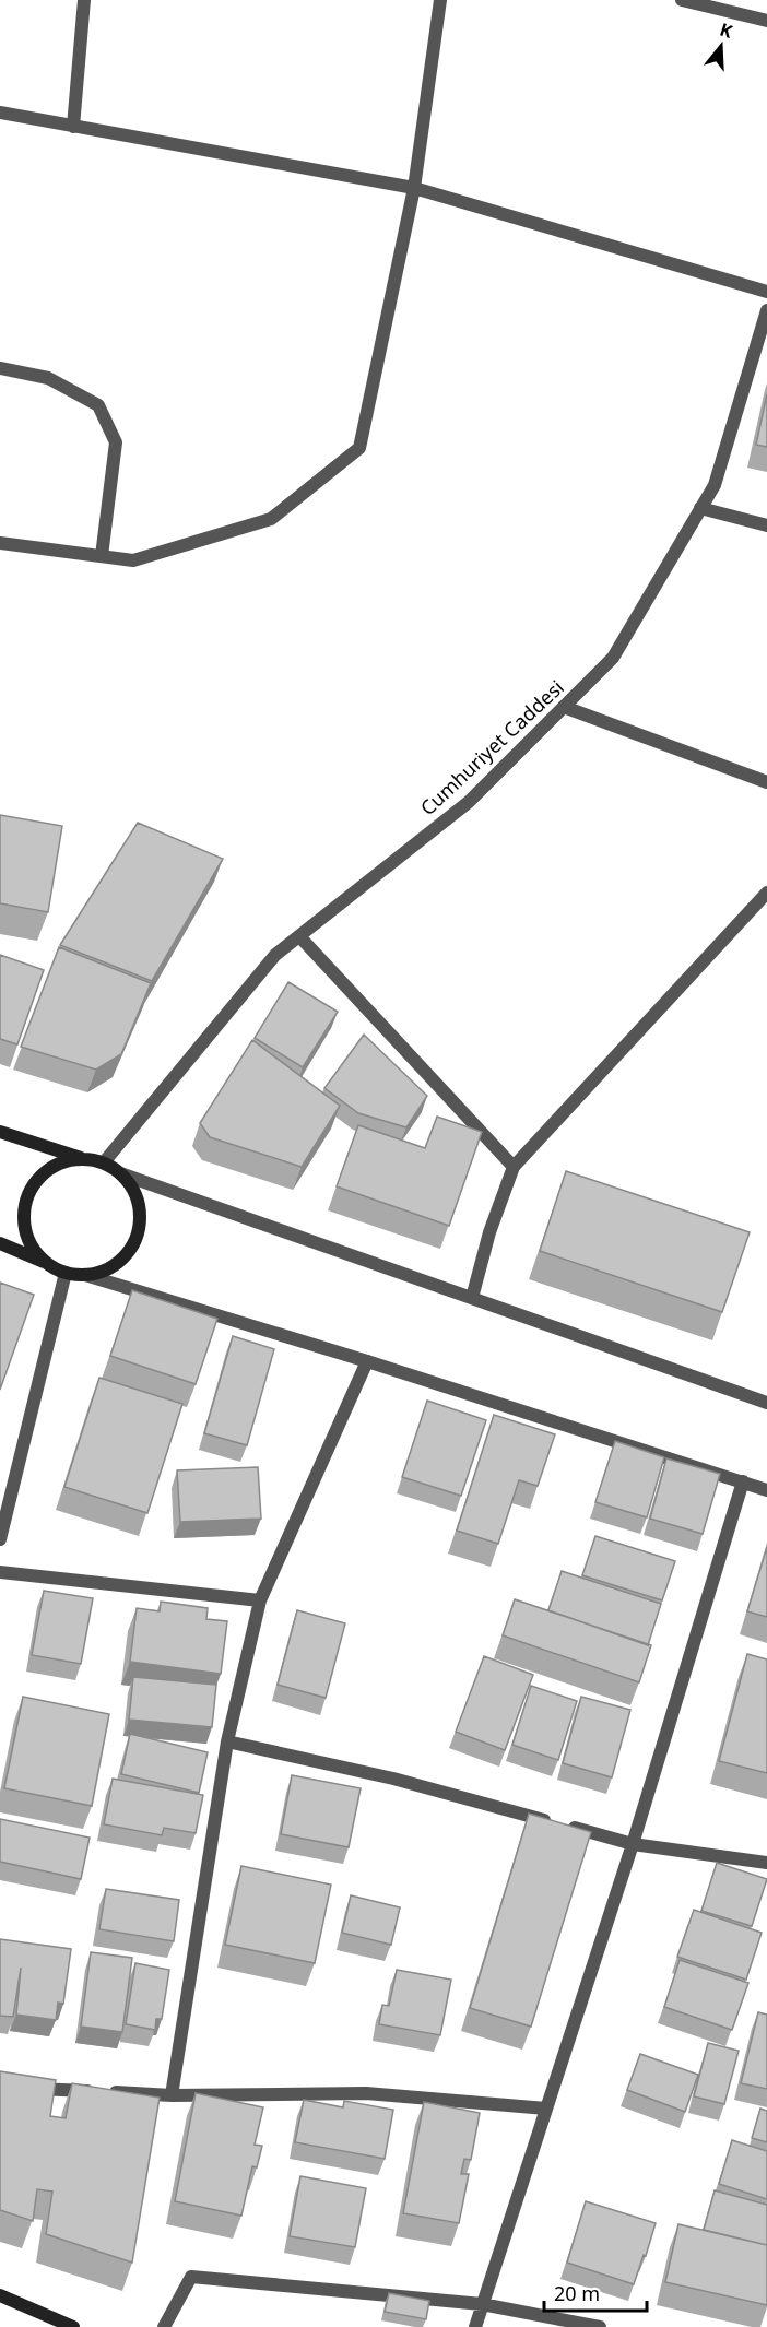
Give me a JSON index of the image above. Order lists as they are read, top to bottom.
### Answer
{
  "streets": {
    "street": ["Cumhuriyet Caddesi"]
  },
  "scale_bar": "20 m",
  "north": "top"
}
